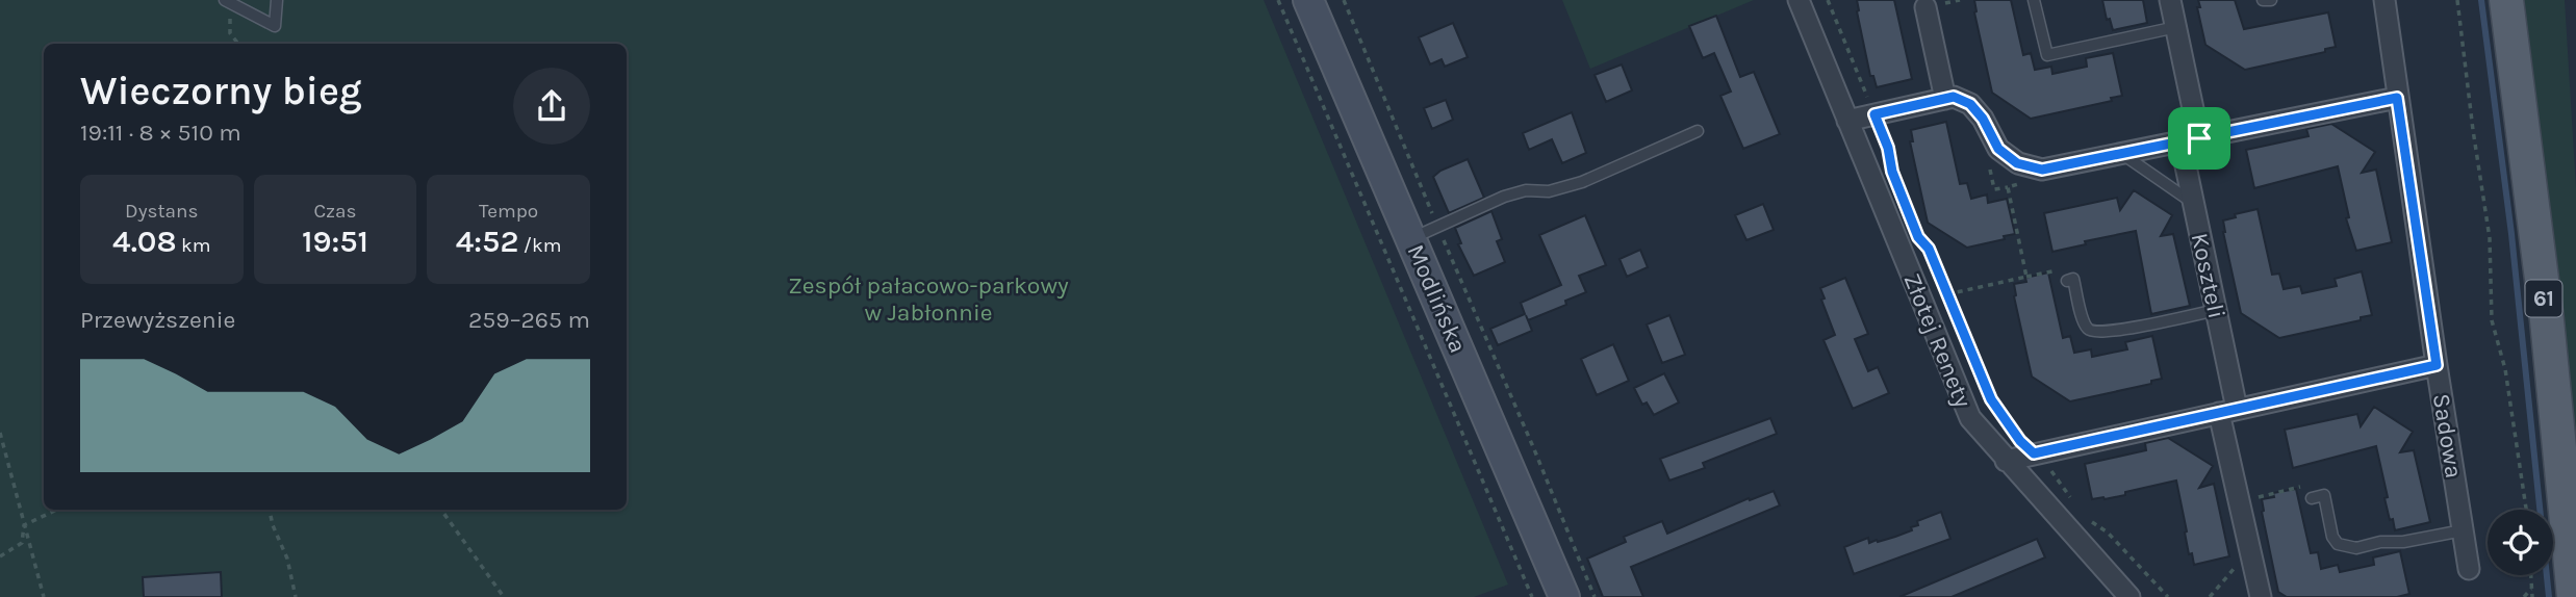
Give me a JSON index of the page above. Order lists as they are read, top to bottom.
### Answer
{
  "streets": {
    "main road": ["Modlińska", "61"],
    "street": ["Koszteli", "Złotej Renety", "Sadowa"]
  },
  "parks": ["Zespół pałacowo-parkowy w Jabłonnie"],
  "page": {
    "heading": ["Wieczorny bieg", "19:11 · 8 × 510 m"],
    "stats": [
      ["Dystans", "4.08 km"],
      ["Czas", "19:51"],
      ["Tempo", "4:52 /km"]
    ],
    "chart": ["Przewyższenie", "259–265 m"]
  }
}
